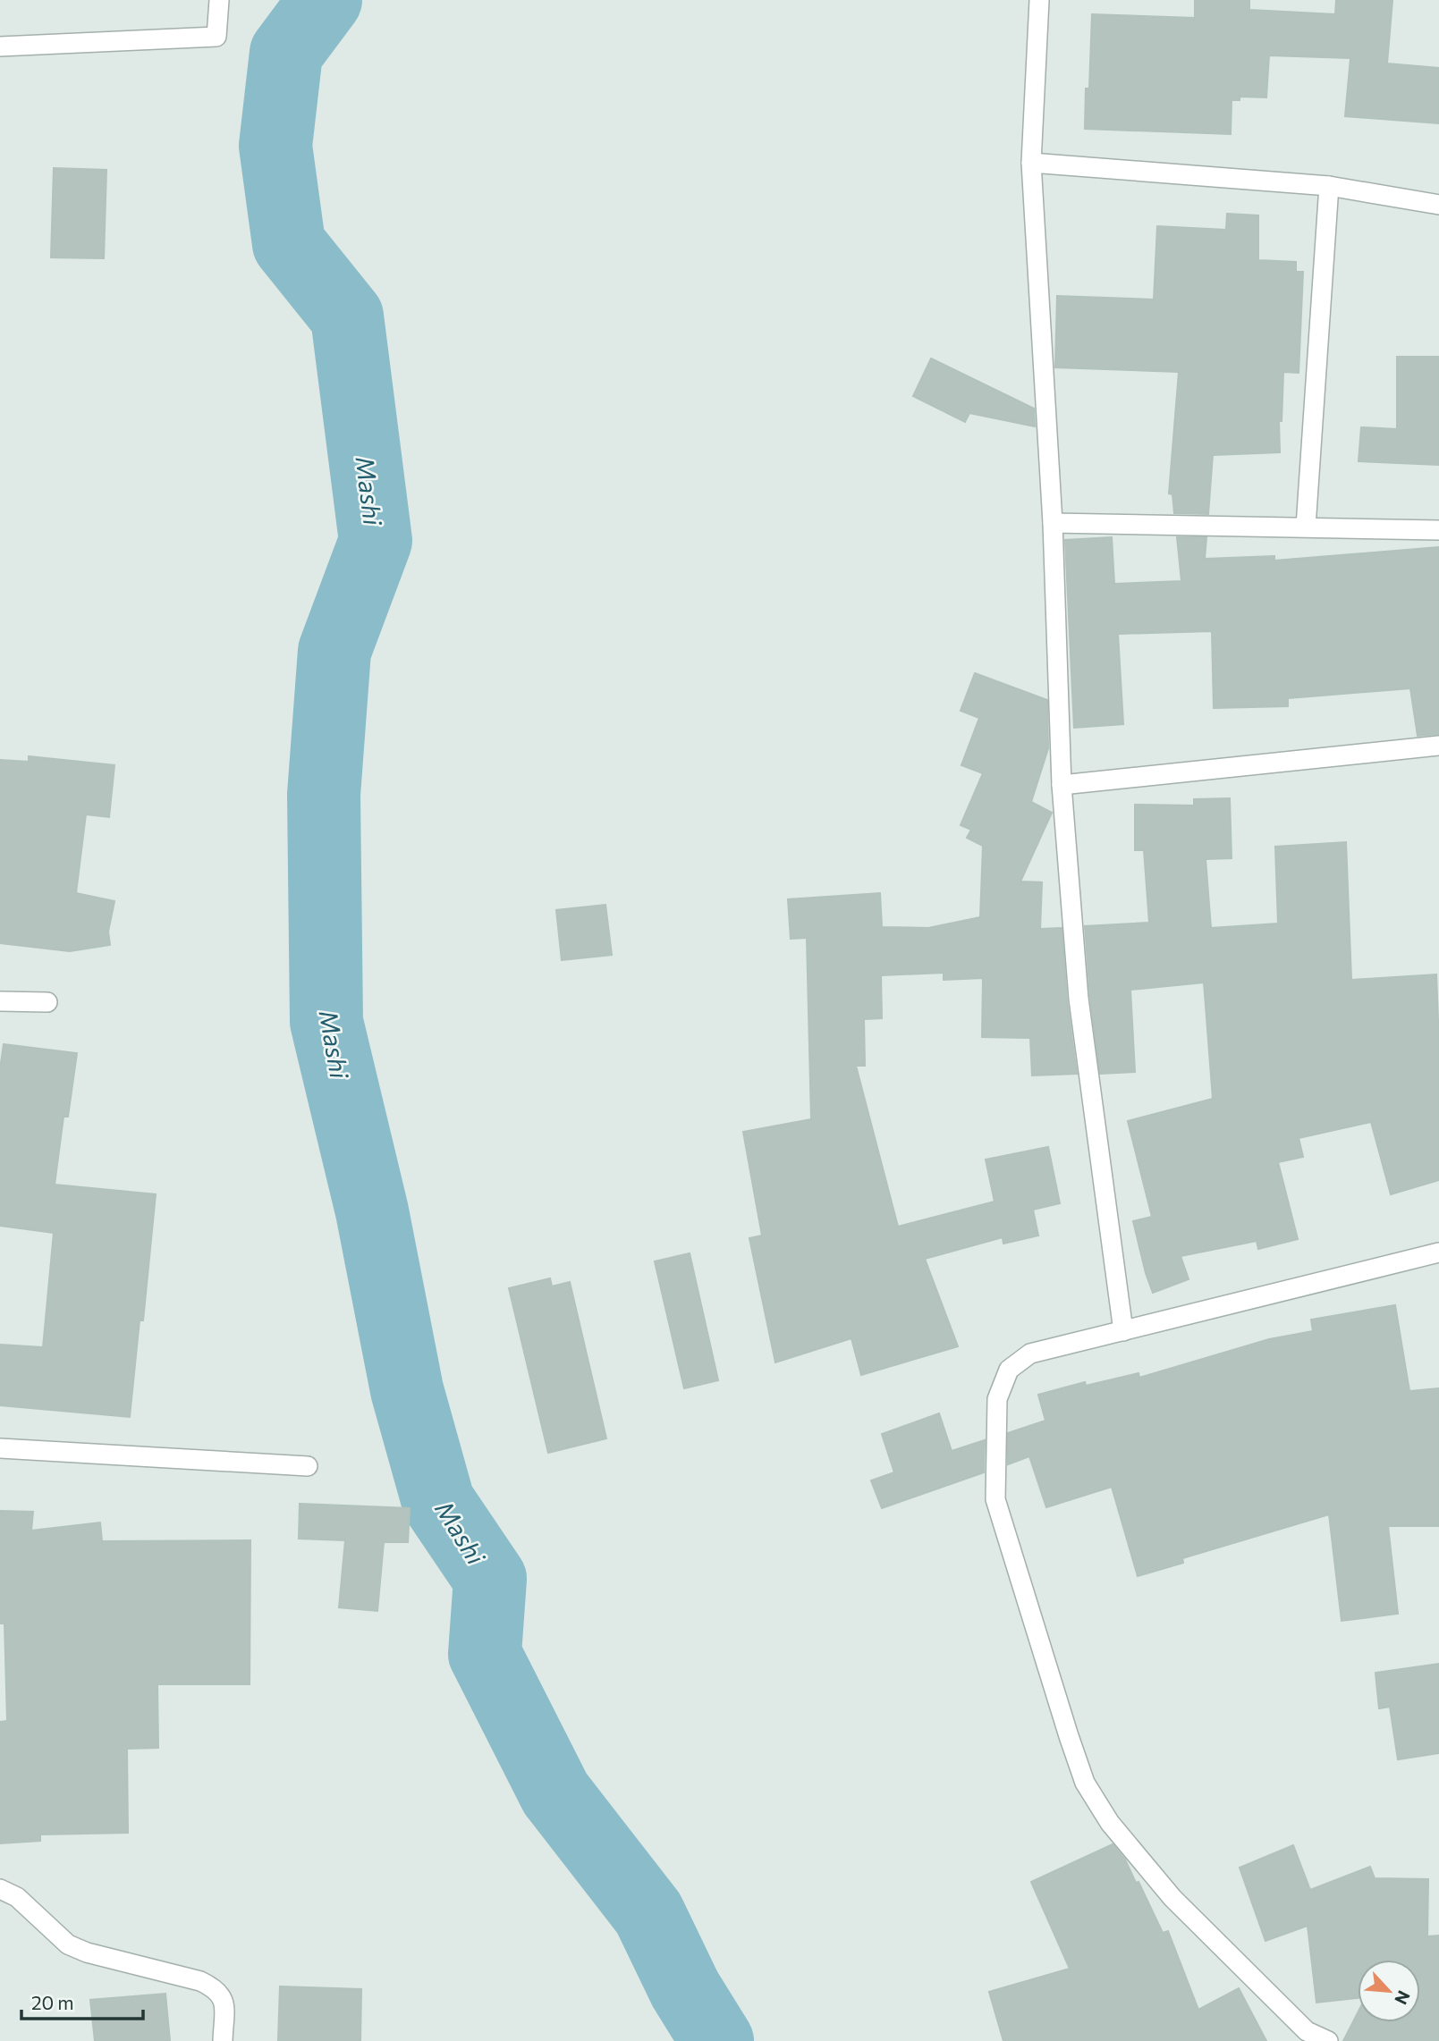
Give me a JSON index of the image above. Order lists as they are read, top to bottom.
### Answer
{
  "water": ["Mashi"],
  "scale_bar": "20 m",
  "north": "bottom right"
}
